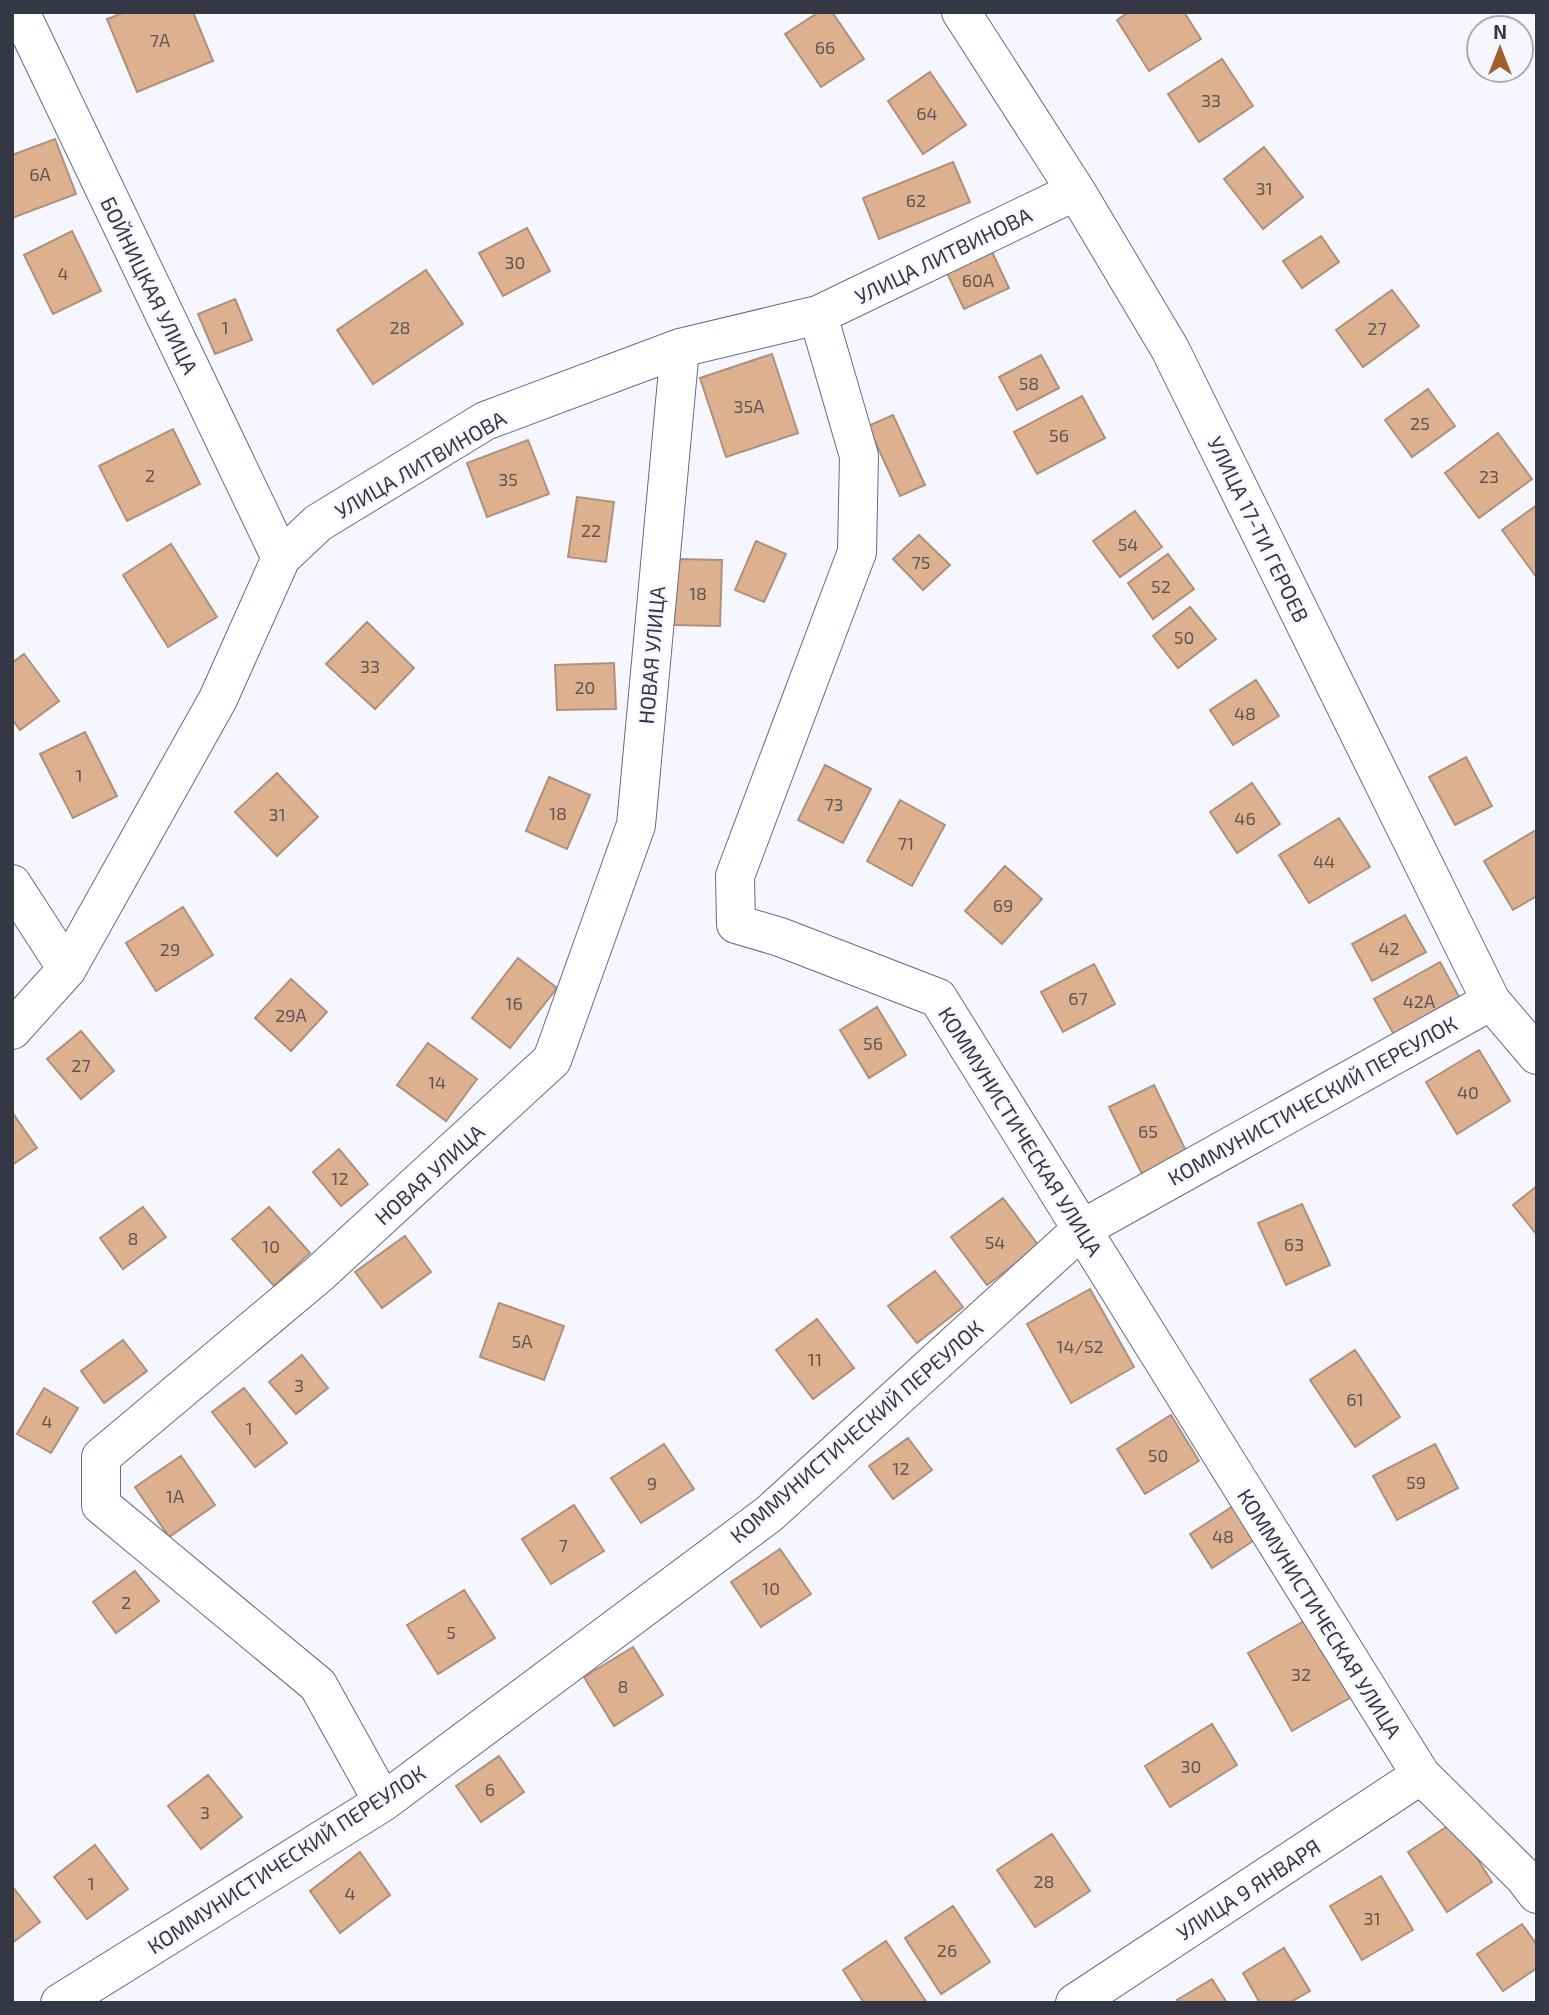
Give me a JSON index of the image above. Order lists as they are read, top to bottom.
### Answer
{
  "streets": {
    "street": [
      "УЛИЦА ЛИТВИНОВА",
      "БОЙНИЦКАЯ УЛИЦА",
      "УЛИЦА 17-ТИ ГЕРОЕВ",
      "НОВАЯ УЛИЦА",
      "КОММУНИСТИЧЕСКИЙ ПЕРЕУЛОК",
      "КОММУНИСТИЧЕСКАЯ УЛИЦА",
      "УЛИЦА 9 ЯНВАРЯ"
    ]
  },
  "crossings": [
    ["УЛИЦА ЛИТВИНОВА", "БОЙНИЦКАЯ УЛИЦА"],
    ["УЛИЦА ЛИТВИНОВА", "УЛИЦА 17-ТИ ГЕРОЕВ"],
    ["УЛИЦА ЛИТВИНОВА", "НОВАЯ УЛИЦА"],
    ["УЛИЦА ЛИТВИНОВА", "КОММУНИСТИЧЕСКАЯ УЛИЦА"],
    ["УЛИЦА 17-ТИ ГЕРОЕВ", "КОММУНИСТИЧЕСКИЙ ПЕРЕУЛОК"],
    ["НОВАЯ УЛИЦА", "КОММУНИСТИЧЕСКИЙ ПЕРЕУЛОК"],
    ["КОММУНИСТИЧЕСКИЙ ПЕРЕУЛОК", "КОММУНИСТИЧЕСКАЯ УЛИЦА"],
    ["КОММУНИСТИЧЕСКАЯ УЛИЦА", "УЛИЦА 9 ЯНВАРЯ"]
  ],
  "house_numbers": [
    "7А",
    "66",
    "33",
    "64",
    "6А",
    "31",
    "62",
    "30",
    "4",
    "60А",
    "1",
    "28",
    "27",
    "58",
    "35А",
    "25",
    "56",
    "2",
    "23",
    "35",
    "22",
    "54",
    "75",
    "52",
    "18",
    "50",
    "33",
    "20",
    "48",
    "1",
    "73",
    "18",
    "31",
    "46",
    "71",
    "44",
    "69",
    "42",
    "29",
    "67",
    "42А",
    "16",
    "29А",
    "56",
    "27",
    "14",
    "40",
    "65",
    "12",
    "8",
    "54",
    "63",
    "10",
    "5А",
    "14/52",
    "11",
    "3",
    "61",
    "4",
    "1",
    "50",
    "12",
    "59",
    "9",
    "1А",
    "48",
    "7",
    "10",
    "2",
    "5",
    "32",
    "8",
    "30",
    "6",
    "3",
    "28",
    "1",
    "4",
    "31",
    "26"
  ],
  "north": "top"
}
